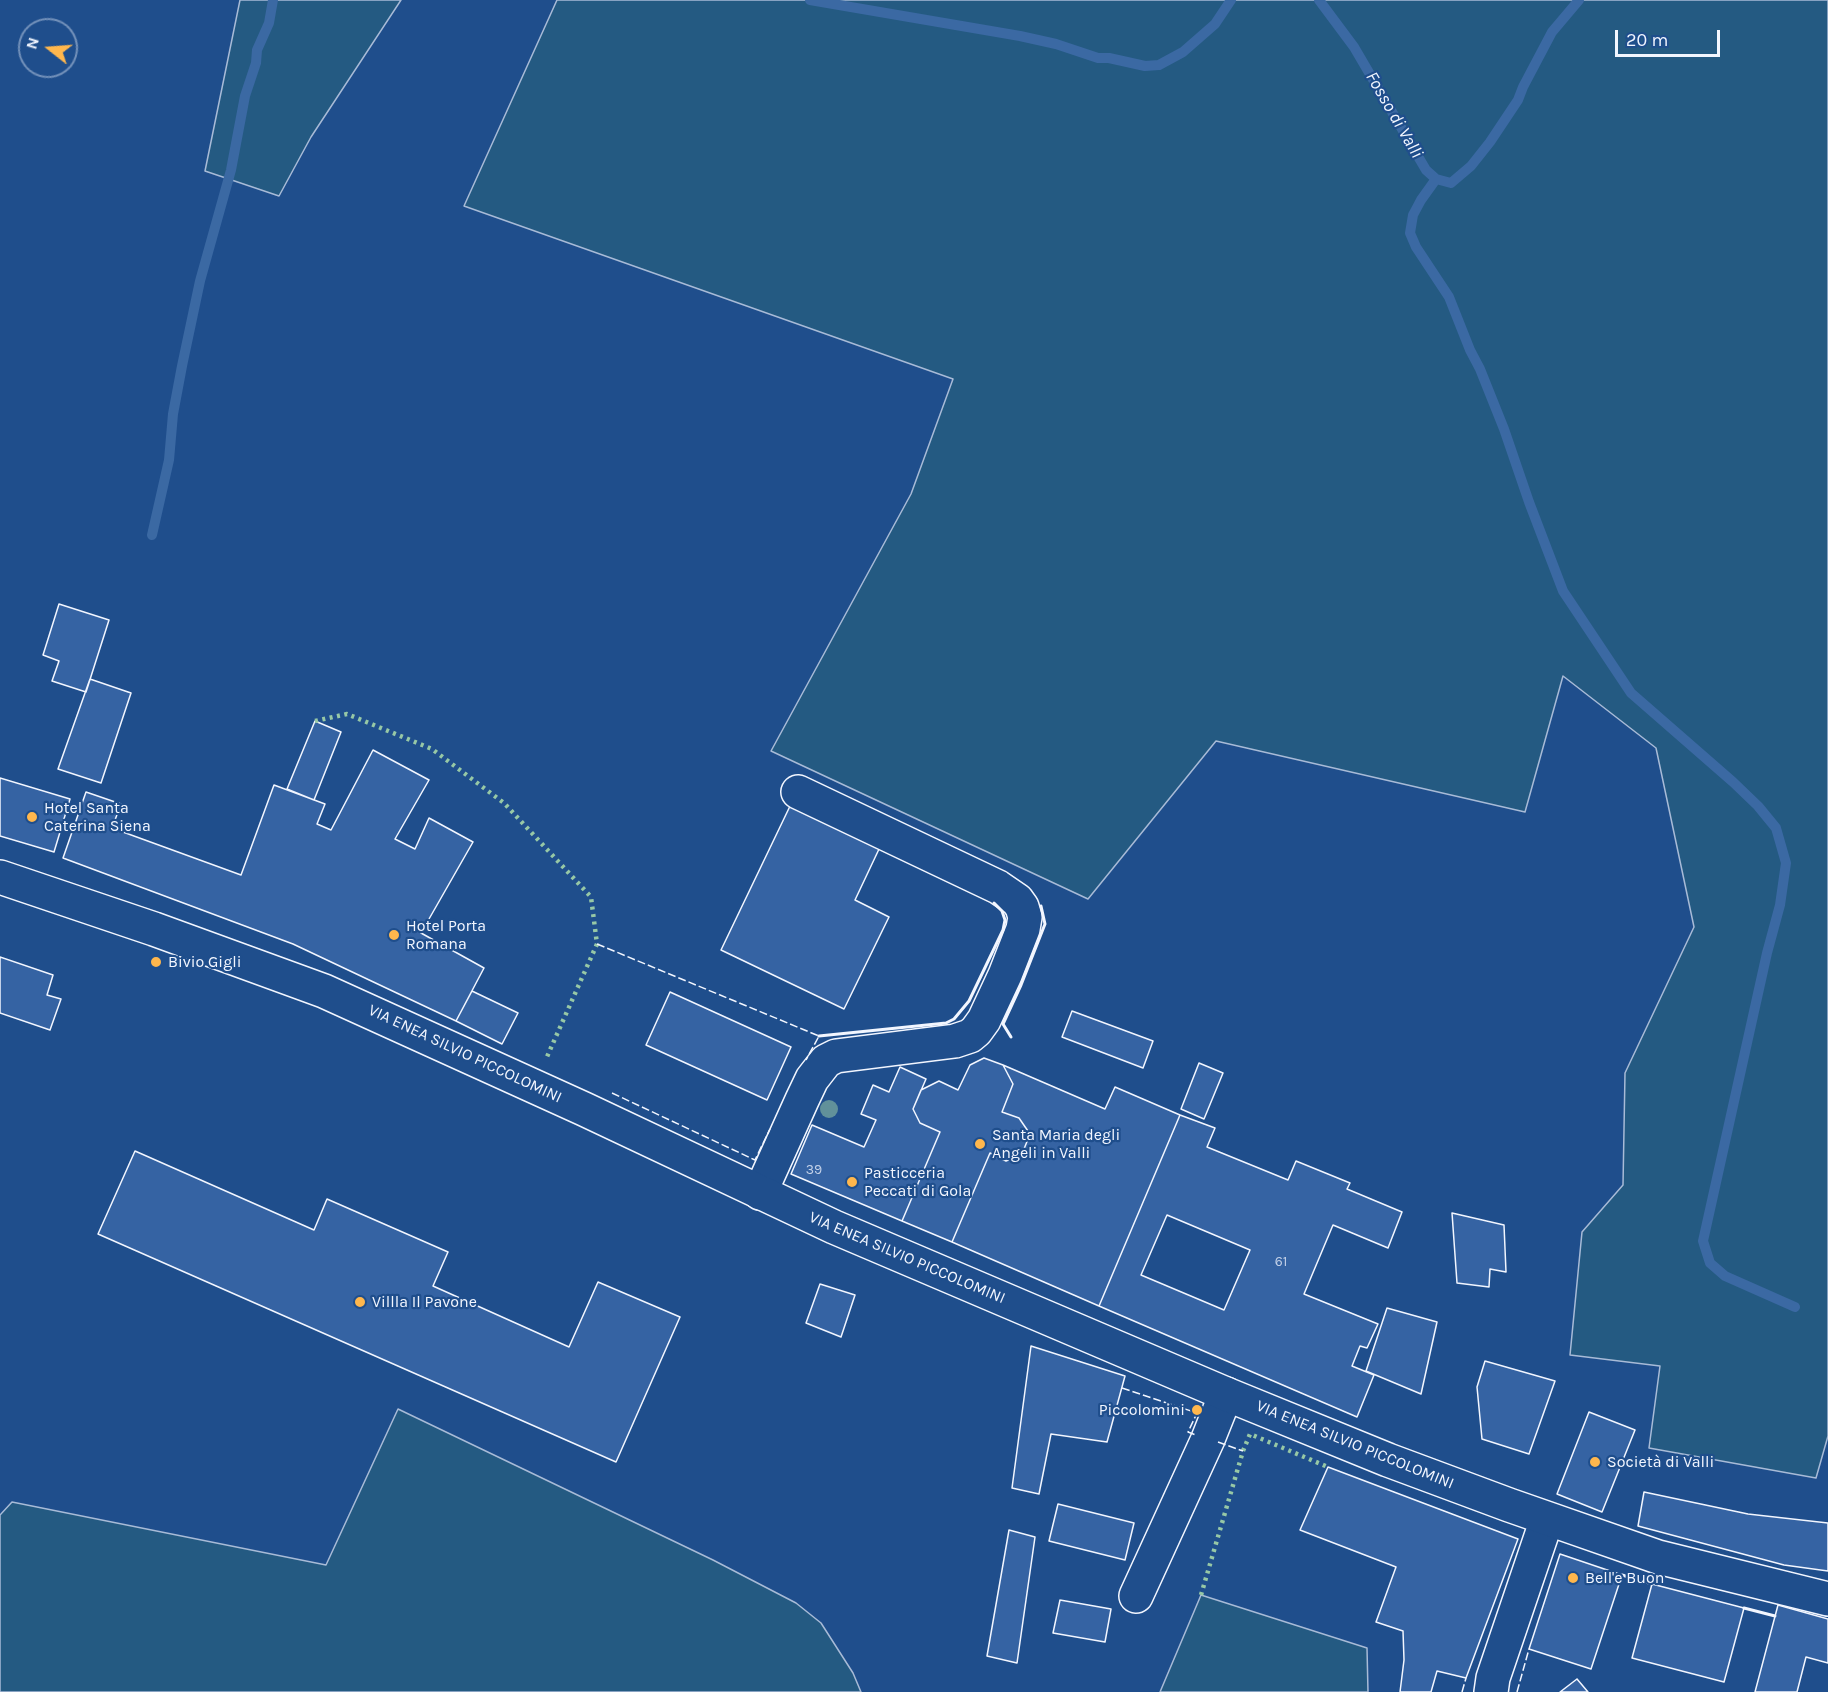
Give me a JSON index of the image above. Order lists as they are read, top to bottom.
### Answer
{
  "streets": {
    "main road": ["VIA ENEA SILVIO PICCOLOMINI"]
  },
  "water": ["Fosso di Valli"],
  "places": [
    "Hotel Santa Caterina Siena",
    "Hotel Porta Romana",
    "Bivio Gigli",
    "Santa Maria degli Angeli in Valli",
    "Pasticceria Peccati di Gola",
    "Villla Il Pavone",
    "Piccolomini",
    "Società di Valli",
    "Bell'e Buon"
  ],
  "house_numbers": ["39", "61"],
  "scale_bar": "20 m",
  "north": "left"
}
